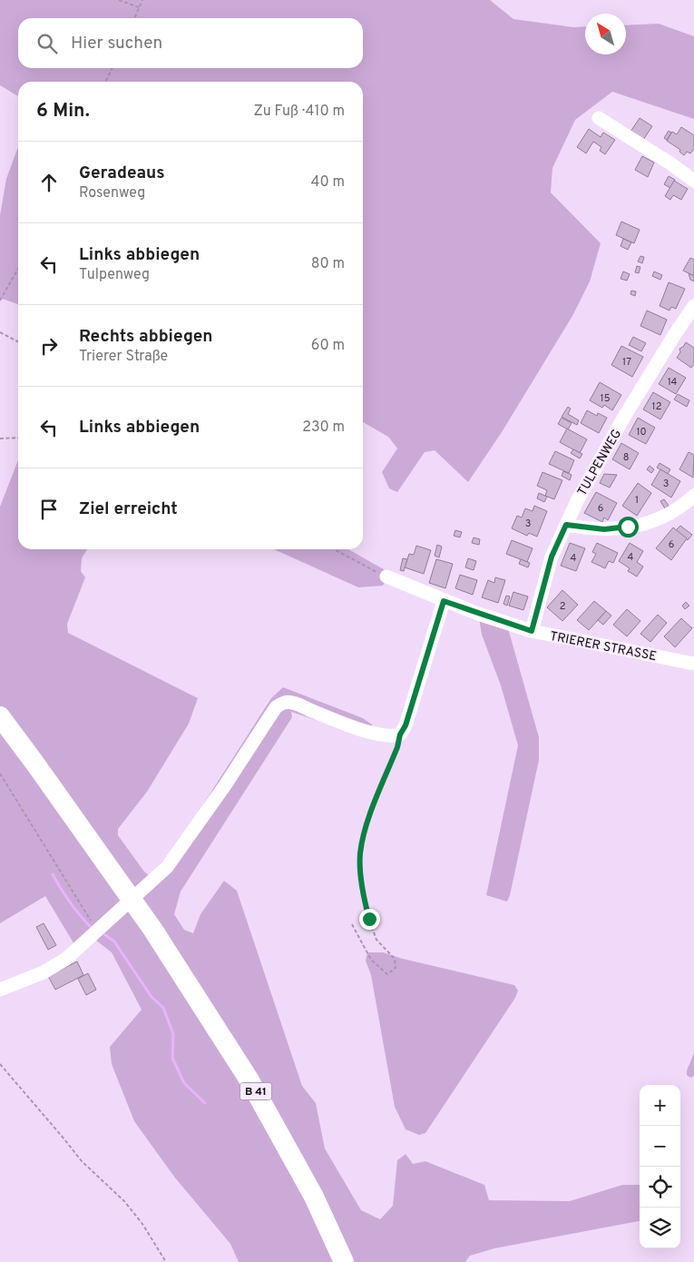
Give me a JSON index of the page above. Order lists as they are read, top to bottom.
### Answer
{
  "streets": {
    "highway": ["B 41"],
    "street": ["TULPENWEG", "TRIERER STRASSE"]
  },
  "crossings": [
    ["TULPENWEG", "TRIERER STRASSE"]
  ],
  "house_numbers": [
    "17",
    "14",
    "15",
    "12",
    "10",
    "8",
    "3",
    "1",
    "6",
    "3",
    "6",
    "4",
    "4",
    "2"
  ],
  "north": "top left",
  "page": {
    "search": "Hier suchen",
    "heading": ["6 Min.", "Zu Fuß · 410 m"],
    "list": [
      ["Geradeaus", "Rosenweg", "40 m"],
      ["Links abbiegen", "Tulpenweg", "80 m"],
      ["Rechts abbiegen", "Trierer Straße", "60 m"],
      ["Links abbiegen", "230 m"],
      "Ziel erreicht"
    ],
    "map_buttons": ["+", "−"]
  }
}
